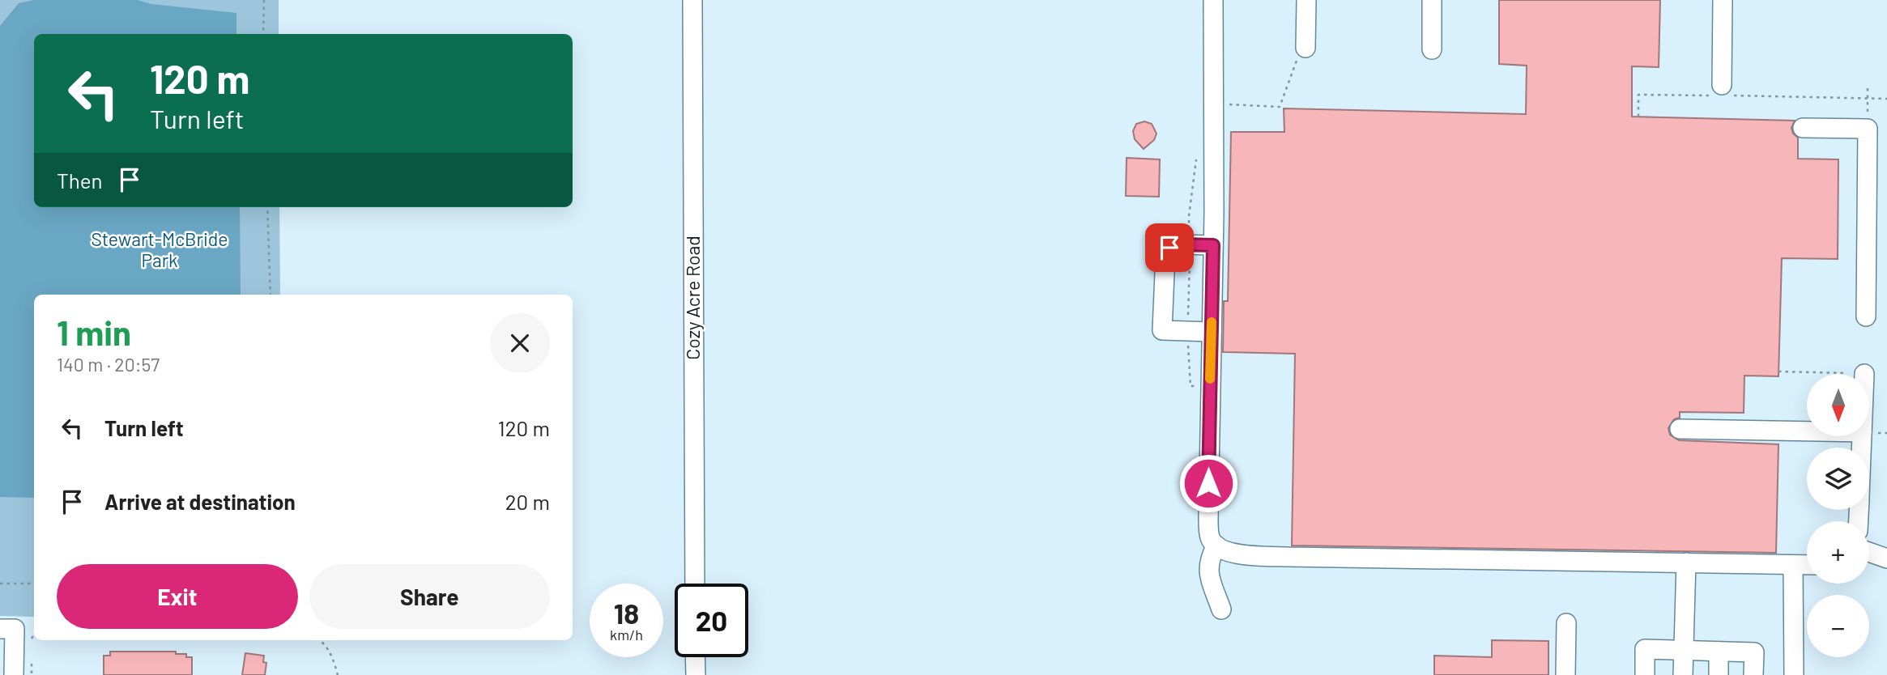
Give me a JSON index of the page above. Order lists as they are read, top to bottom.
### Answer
{
  "streets": {
    "street": ["Cozy Acre Road"]
  },
  "parks": ["Stewart-McBride Park"],
  "north": "bottom",
  "page": {
    "turn": ["120 m", "Turn left"],
    "then": "Then",
    "heading": ["1 min", "140 m · 20:57"],
    "map_buttons": ["+", "−"],
    "list": [
      {
        "name": "Turn left",
        "value": "120 m"
      },
      {
        "name": "Arrive at destination",
        "value": "20 m"
      }
    ],
    "buttons": ["Exit", "Share"],
    "speed": "18 km/h",
    "limit": "20"
  }
}
